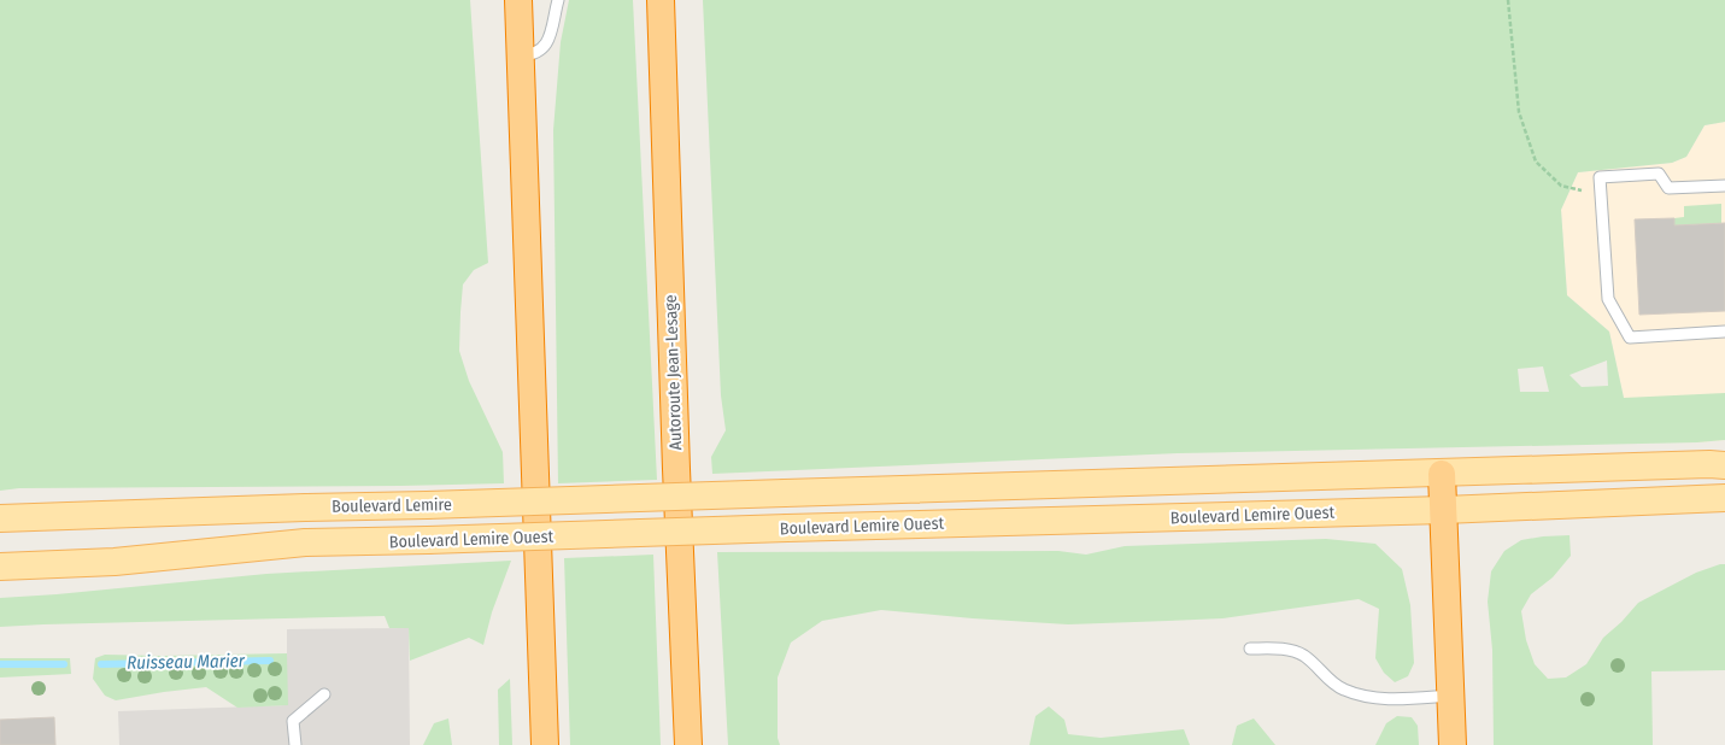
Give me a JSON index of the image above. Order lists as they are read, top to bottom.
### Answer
{
  "streets": {
    "highway": ["Autoroute Jean-Lesage"],
    "main road": ["Boulevard Lemire", "Boulevard Lemire Ouest"]
  },
  "crossings": [
    ["Boulevard Lemire", "Boulevard Lemire Ouest"]
  ],
  "water": ["Ruisseau Marier"]
}
